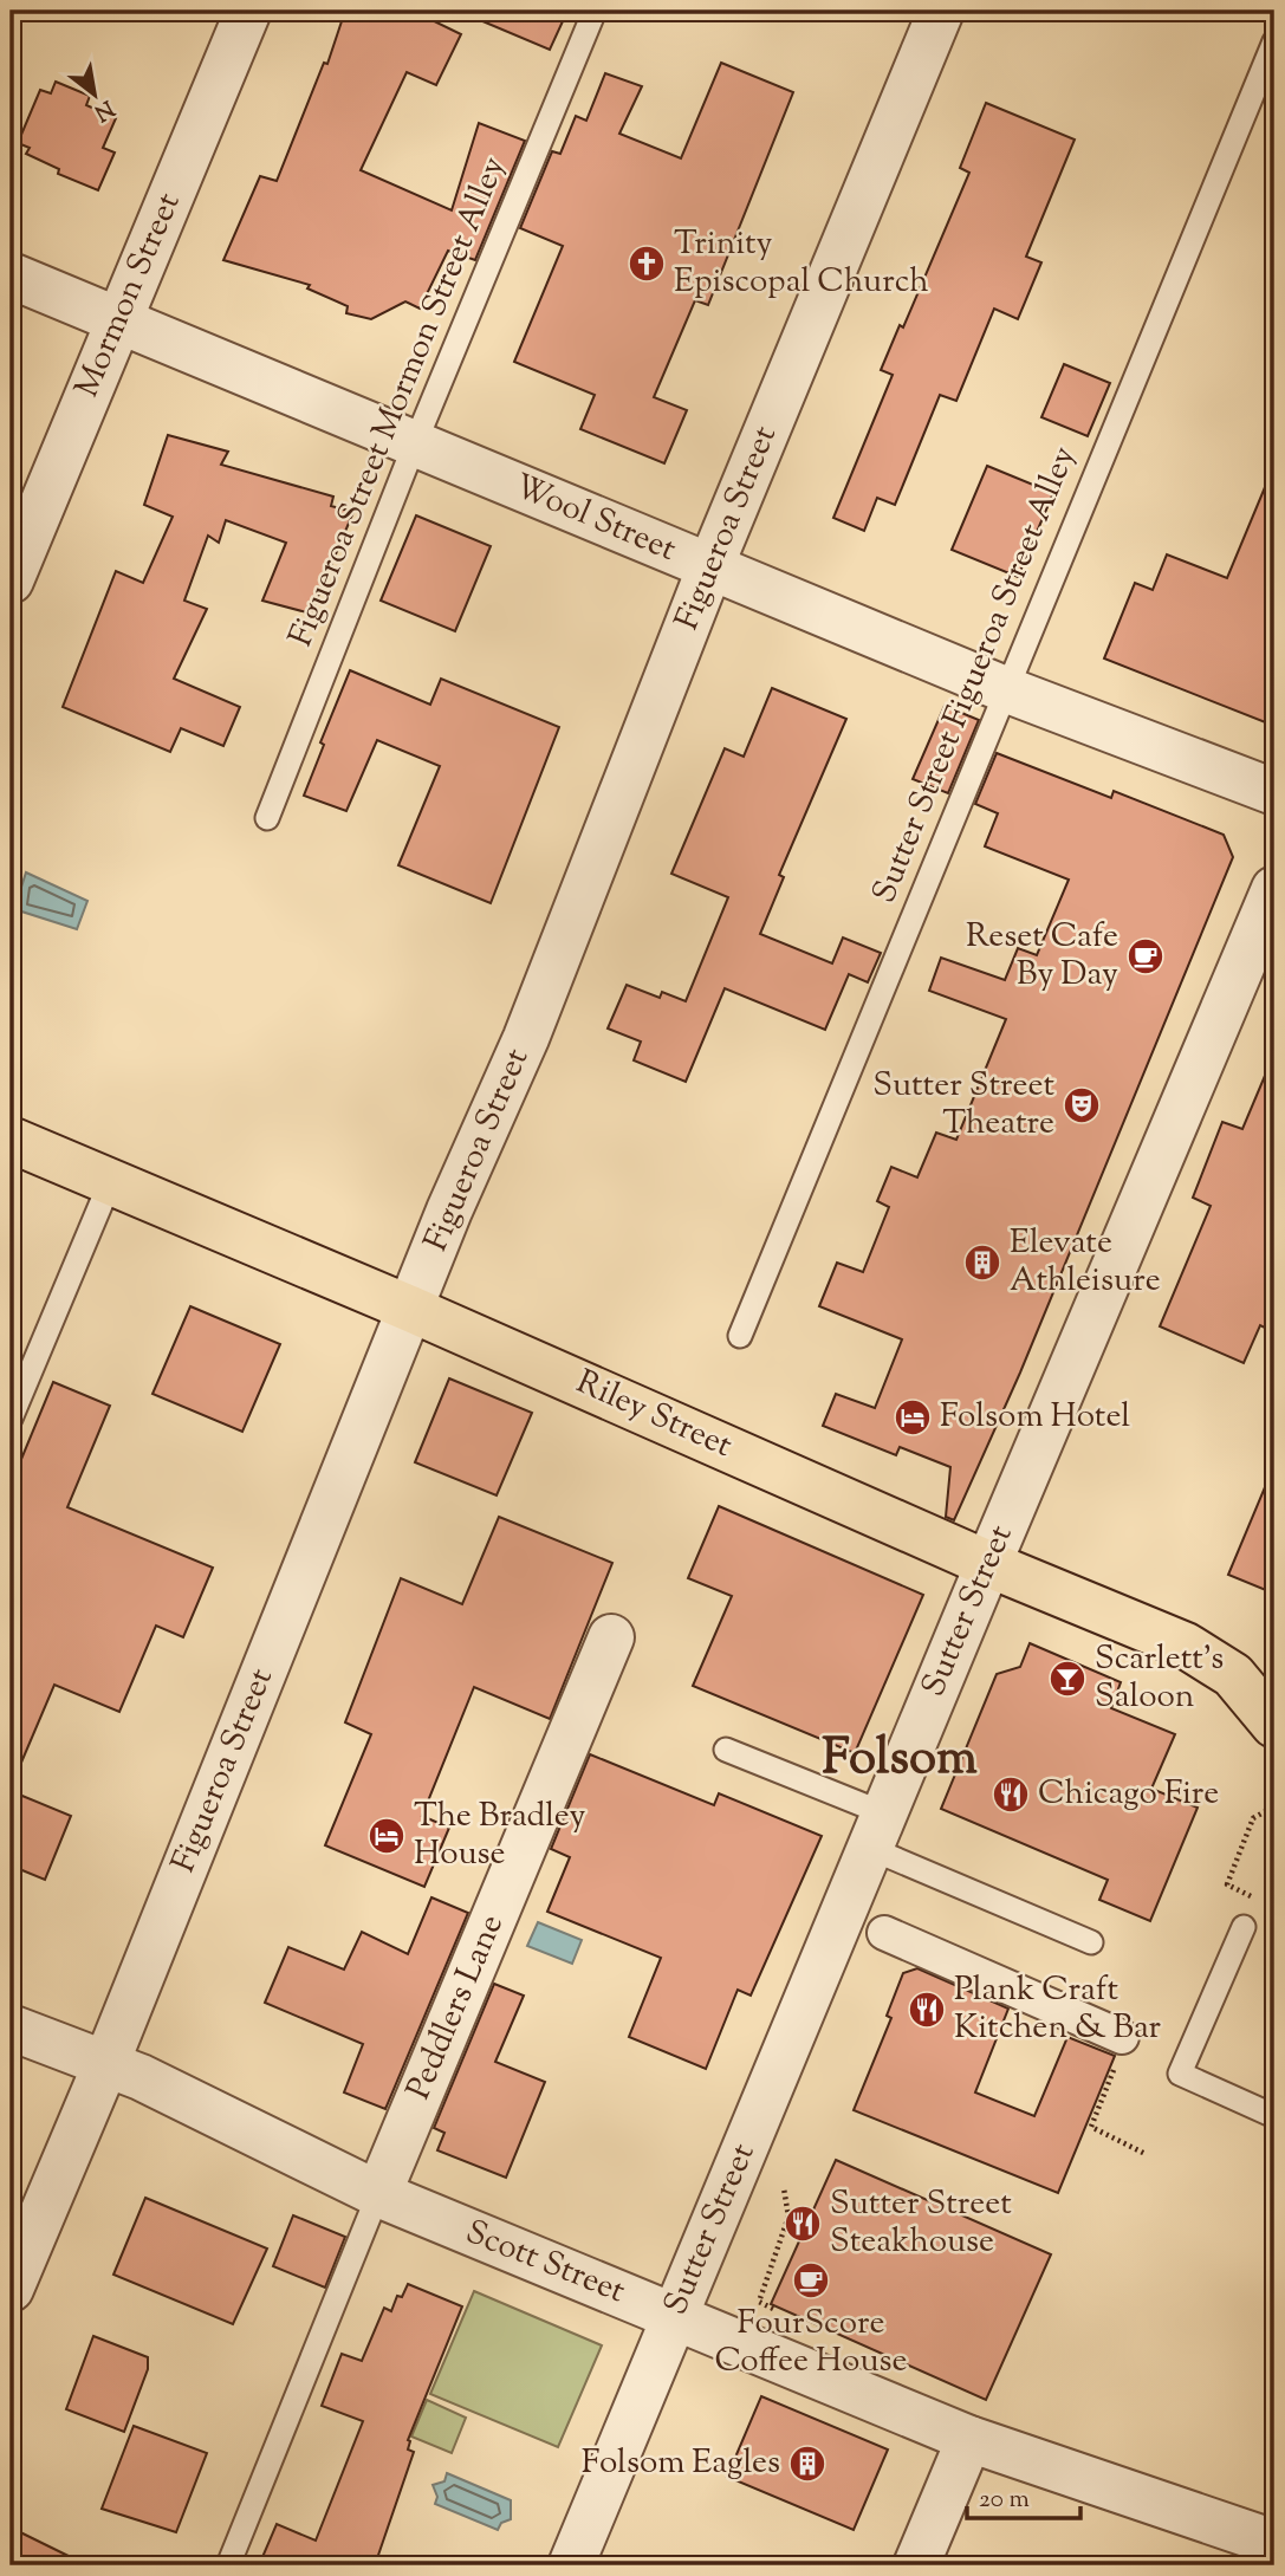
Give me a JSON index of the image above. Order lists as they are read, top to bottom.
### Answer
{
  "streets": {
    "main road": ["Riley Street"],
    "street": [
      "Mormon Street",
      "Wool Street",
      "Figueroa Street",
      "Sutter Street",
      "Peddlers Lane",
      "Scott Street"
    ],
    "lane": ["Figueroa Street Mormon Street Alley", "Sutter Street Figueroa Street Alley"]
  },
  "crossings": [
    ["Mormon Street", "Wool Street"],
    ["Figueroa Street Mormon Street Alley", "Wool Street"],
    ["Wool Street", "Figueroa Street"],
    ["Wool Street", "Sutter Street Figueroa Street Alley"],
    ["Figueroa Street", "Riley Street"],
    ["Figueroa Street", "Scott Street"],
    ["Riley Street", "Sutter Street"],
    ["Sutter Street", "Scott Street"],
    ["Peddlers Lane", "Scott Street"]
  ],
  "districts": ["Folsom"],
  "places": {
    "church": ["Trinity Episcopal Church"],
    "cafe": ["Reset Cafe By Day", "FourScore Coffee House"],
    "theatre": ["Sutter Street Theatre"],
    "building": ["Elevate Athleisure", "Folsom Eagles"],
    "hotel": ["Folsom Hotel", "The Bradley House"],
    "bar": ["Scarlett's Saloon"],
    "restaurant": ["Chicago Fire", "Plank Craft Kitchen & Bar", "Sutter Street Steakhouse"]
  },
  "scale_bar": "20 m",
  "north": "bottom right"
}
